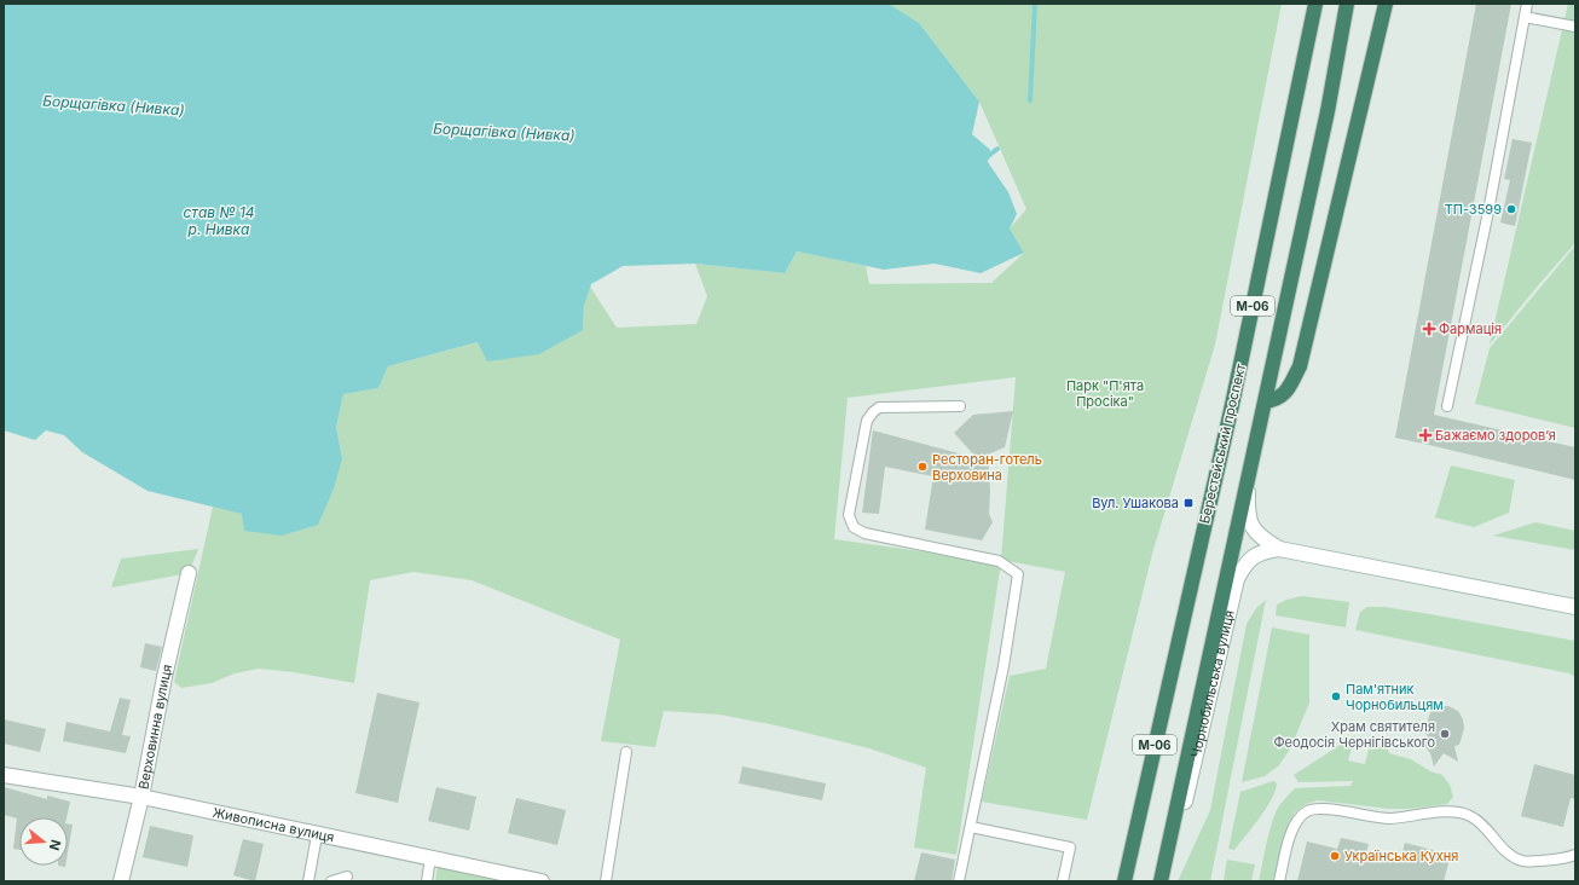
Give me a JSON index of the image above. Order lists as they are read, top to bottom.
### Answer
{
  "streets": {
    "highway": ["М-06", "Берестейський проспект"],
    "street": ["Чорнобильська вулиця", "Верховинна вулиця", "Живописна вулиця"]
  },
  "crossings": [
    ["М-06", "Чорнобильська вулиця"],
    ["Верховинна вулиця", "Живописна вулиця"]
  ],
  "water": ["Борщагівка (Нивка)", "став № 14 р. Нивка"],
  "parks": ["Парк \"П'ята Просіка\""],
  "places": {
    "other": [
      "ТП-3599",
      "Ресторан-готель Верховина",
      "Пам'ятник Чорнобильцям",
      "Храм святителя Феодосія Чернігівського",
      "Українська Кухня"
    ],
    "health": ["Фармація", "Бажаємо здоровʼя"],
    "transit": ["Вул. Ушакова"]
  },
  "north": "right"
}
